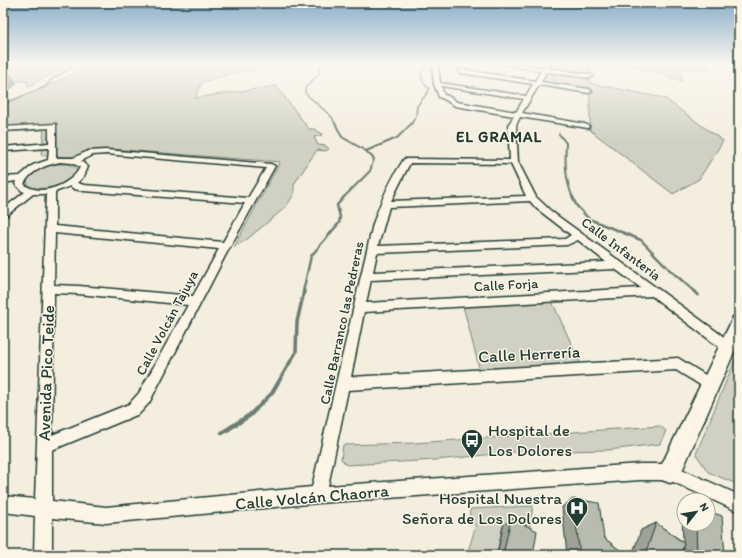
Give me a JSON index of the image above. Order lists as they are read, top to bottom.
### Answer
{
  "streets": {
    "street": [
      "Calle Infantería",
      "Calle Forja",
      "Calle Volcán Tajuya",
      "Calle Barranco las Pedreras",
      "Calle Herrería",
      "Avenida Pico Teide",
      "Calle Volcán Chaorra"
    ]
  },
  "crossings": [
    ["Calle Infantería", "Calle Forja"],
    ["Calle Infantería", "Calle Barranco las Pedreras"],
    ["Calle Forja", "Calle Barranco las Pedreras"],
    ["Calle Volcán Tajuya", "Avenida Pico Teide"],
    ["Calle Barranco las Pedreras", "Calle Herrería"],
    ["Calle Barranco las Pedreras", "Calle Volcán Chaorra"],
    ["Avenida Pico Teide", "Calle Volcán Chaorra"]
  ],
  "districts": ["EL GRAMAL"],
  "places": {
    "bus stop": ["Hospital de Los Dolores"],
    "hospital": ["Hospital Nuestra Señora de Los Dolores"]
  },
  "north": "top right"
}
